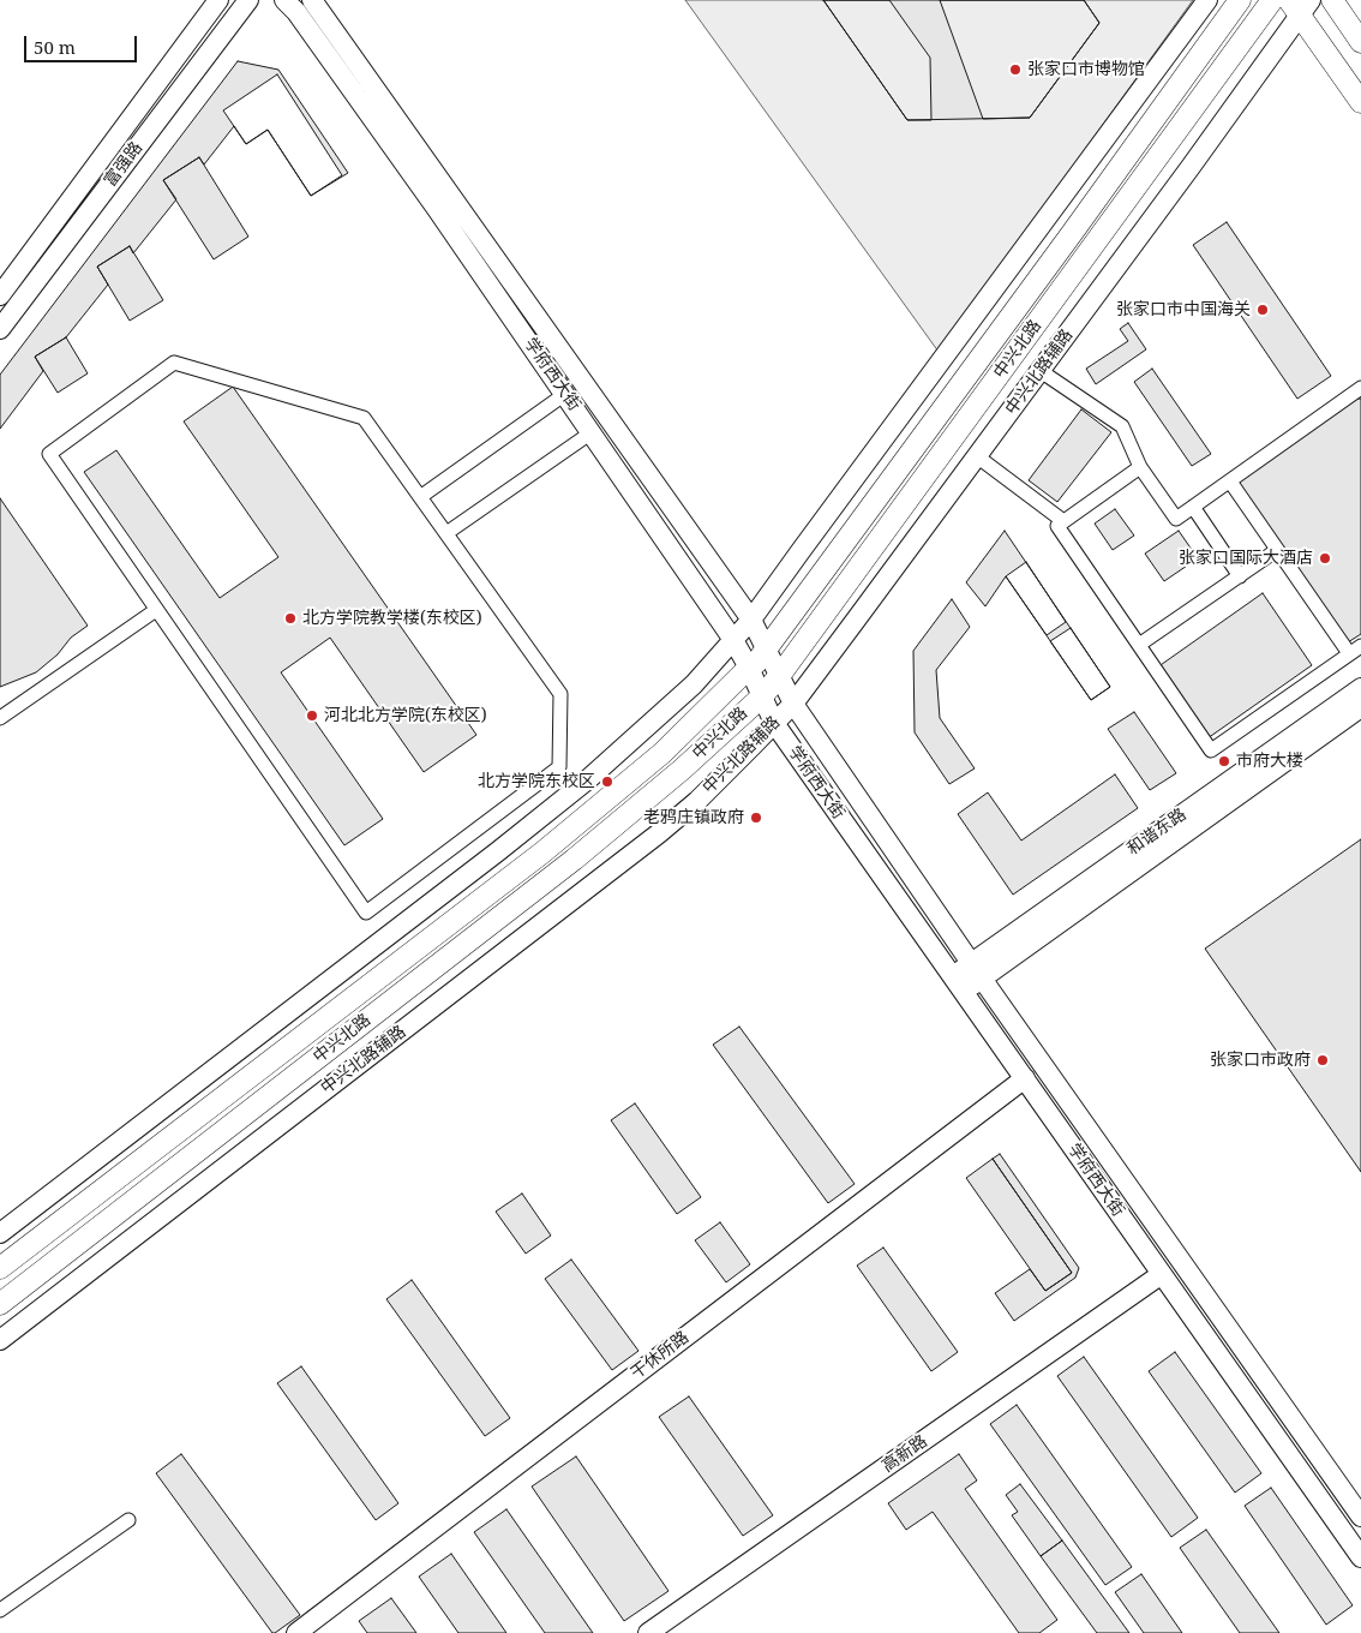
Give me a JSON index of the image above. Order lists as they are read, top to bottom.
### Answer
{
  "streets": {
    "main road": ["中兴北路"],
    "street": [
      "富强路",
      "中兴北路辅路",
      "学府西大街",
      "和谐东路",
      "干休所路",
      "高新路"
    ]
  },
  "crossings": [
    ["中兴北路", "学府西大街"],
    ["中兴北路辅路", "学府西大街"],
    ["学府西大街", "和谐东路"],
    ["学府西大街", "干休所路"],
    ["学府西大街", "高新路"]
  ],
  "places": [
    "张家口市博物馆",
    "张家口市中国海关",
    "张家口国际大酒店",
    "北方学院教学楼(东校区)",
    "河北北方学院(东校区)",
    "市府大楼",
    "北方学院东校区",
    "老鸦庄镇政府",
    "张家口市政府"
  ],
  "scale_bar": "50 m"
}
